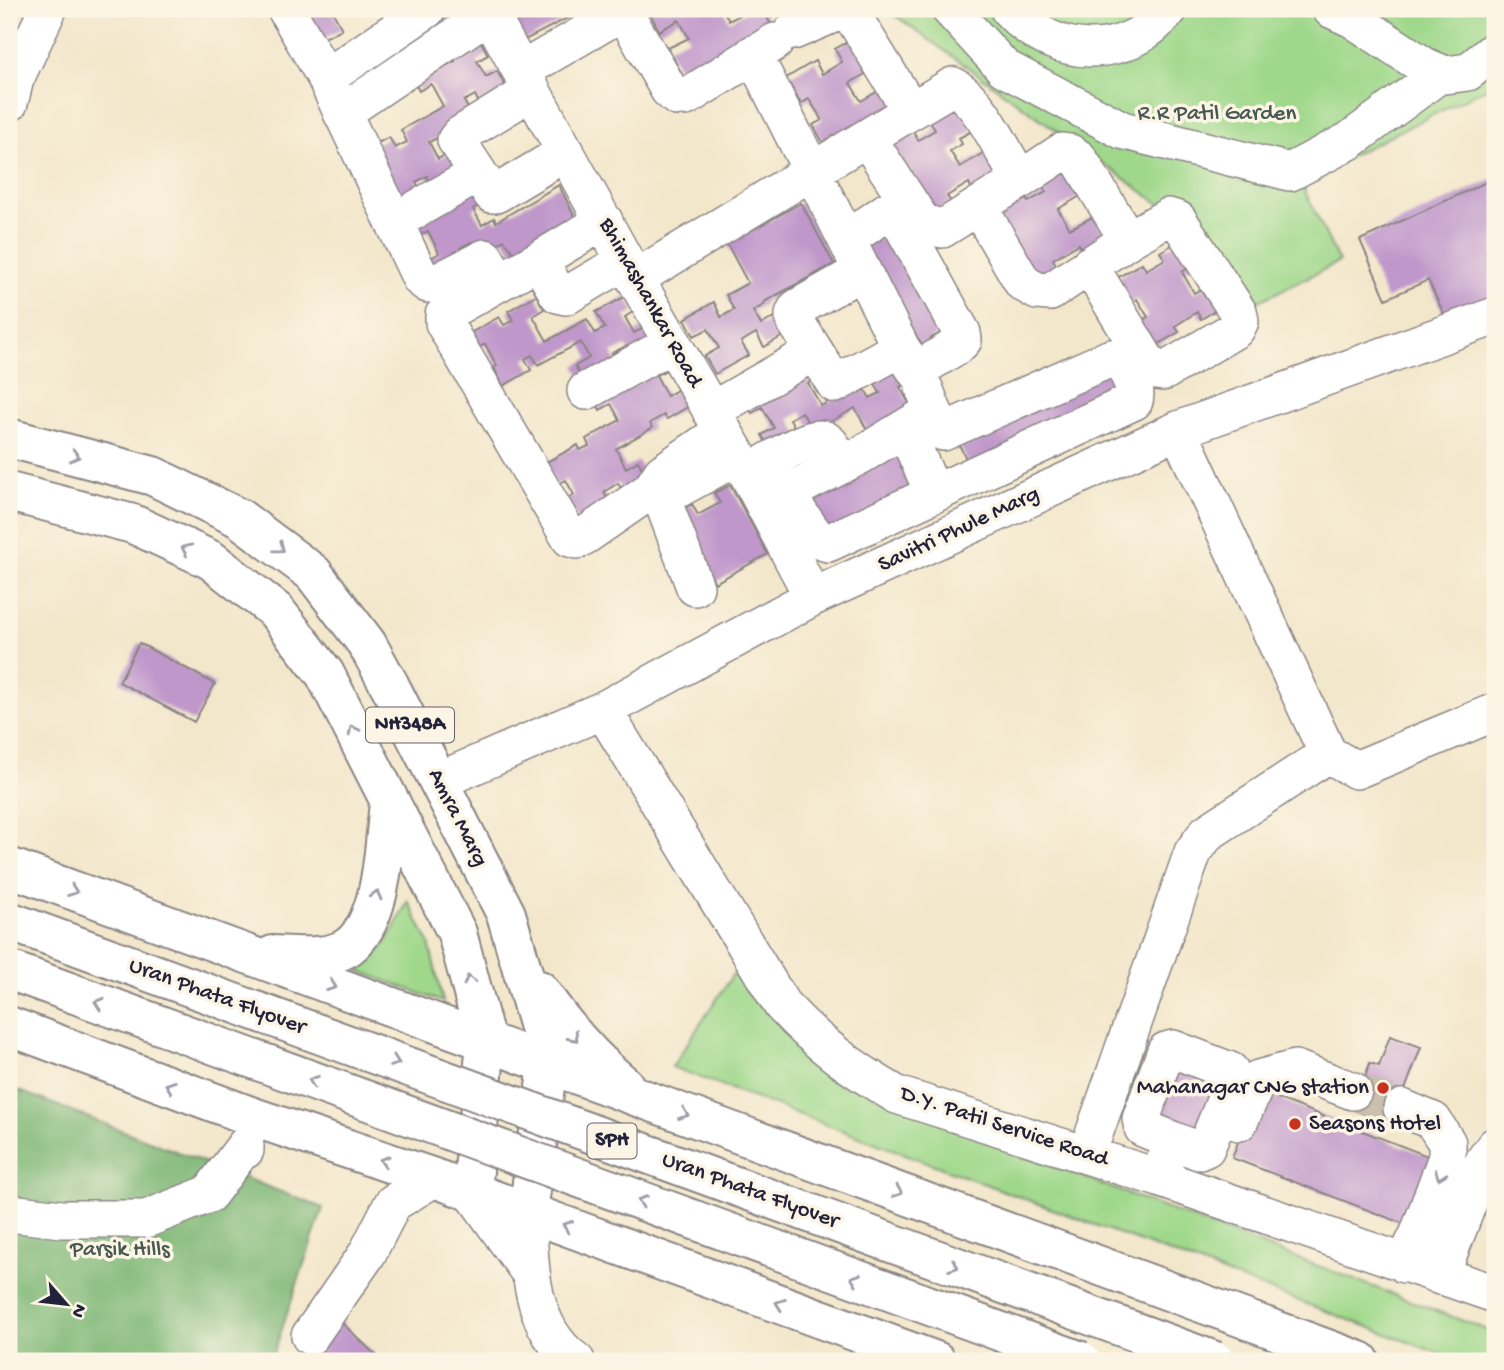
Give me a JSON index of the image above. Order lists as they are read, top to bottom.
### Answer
{
  "streets": {
    "highway": [
      "NH348A",
      "Amra Marg",
      "Uran Phata Flyover",
      "SPH"
    ],
    "street": ["Bhimashankar Road", "Savitri Phule Marg", "D.Y. Patil Service Road"]
  },
  "crossings": [
    ["Bhimashankar Road", "Savitri Phule Marg"],
    ["Savitri Phule Marg", "Amra Marg"],
    ["Savitri Phule Marg", "D.Y. Patil Service Road"]
  ],
  "parks": ["R.R Patil Garden", "Parsik Hills"],
  "places": ["Mahanagar CNG station", "Seasons Hotel"],
  "north": "bottom right"
}
